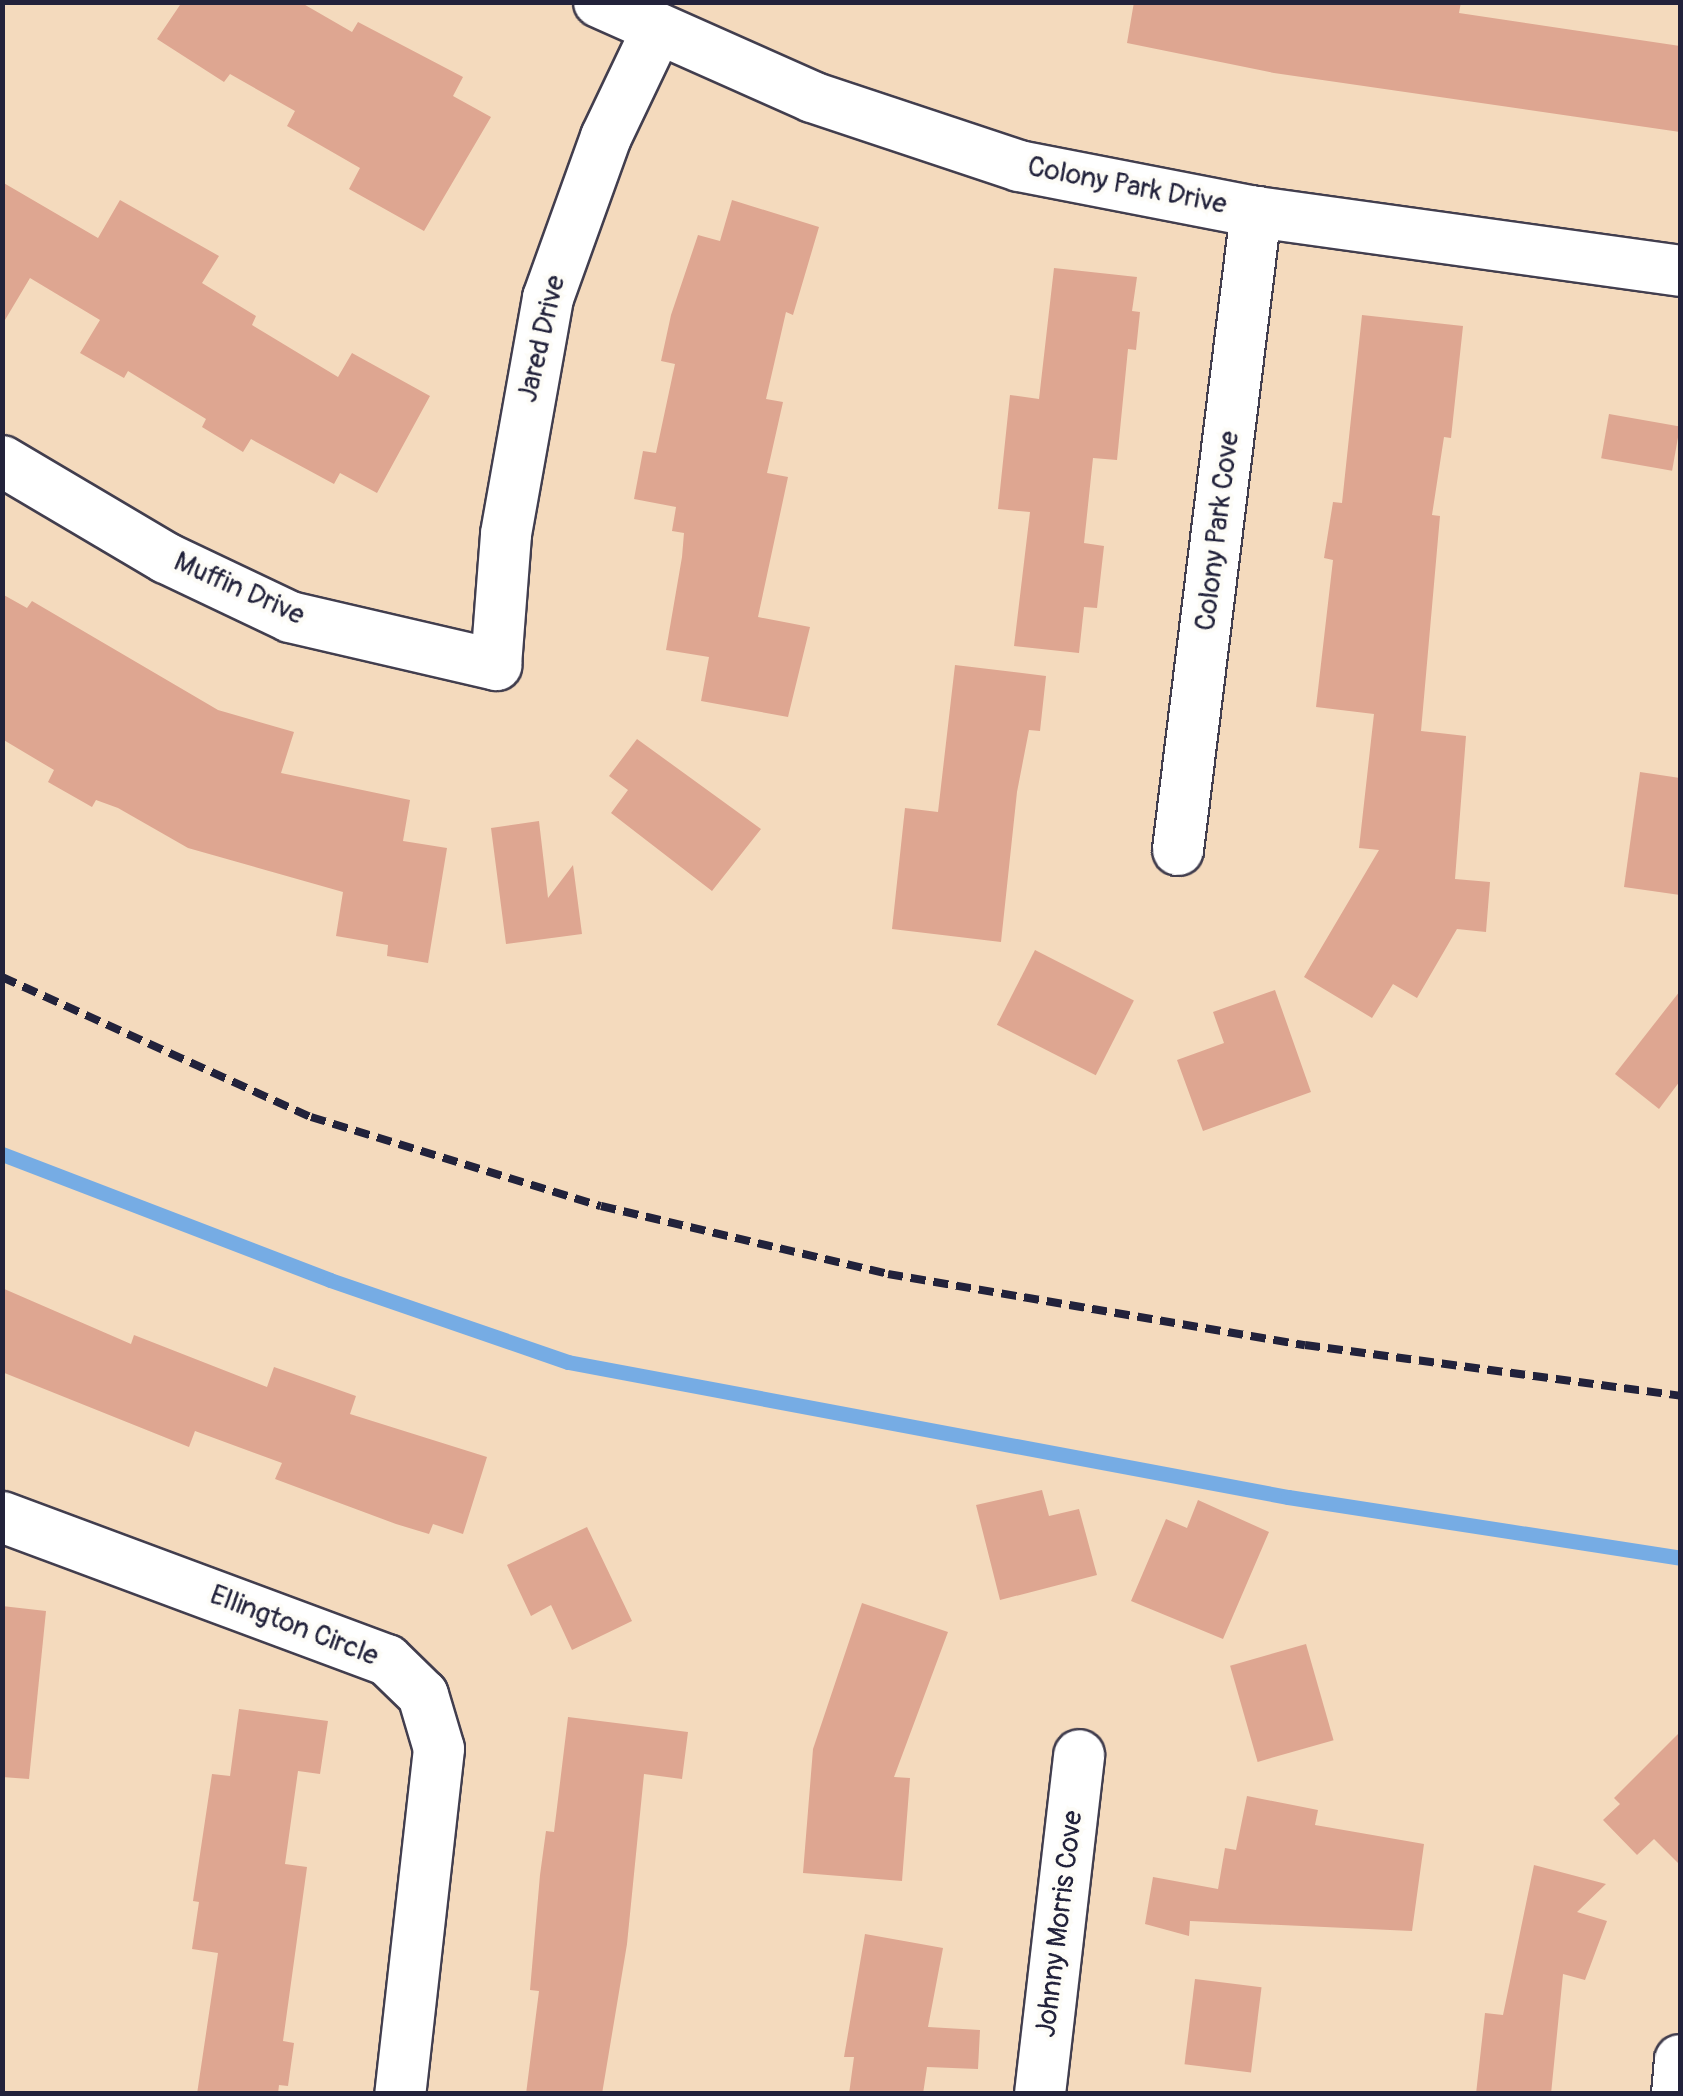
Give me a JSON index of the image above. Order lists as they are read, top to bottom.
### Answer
{
  "streets": {
    "street": [
      "Colony Park Drive",
      "Jared Drive",
      "Colony Park Cove",
      "Muffin Drive",
      "Ellington Circle",
      "Johnny Morris Cove"
    ]
  },
  "crossings": [
    ["Colony Park Drive", "Jared Drive"],
    ["Colony Park Drive", "Colony Park Cove"],
    ["Jared Drive", "Muffin Drive"]
  ]
}
